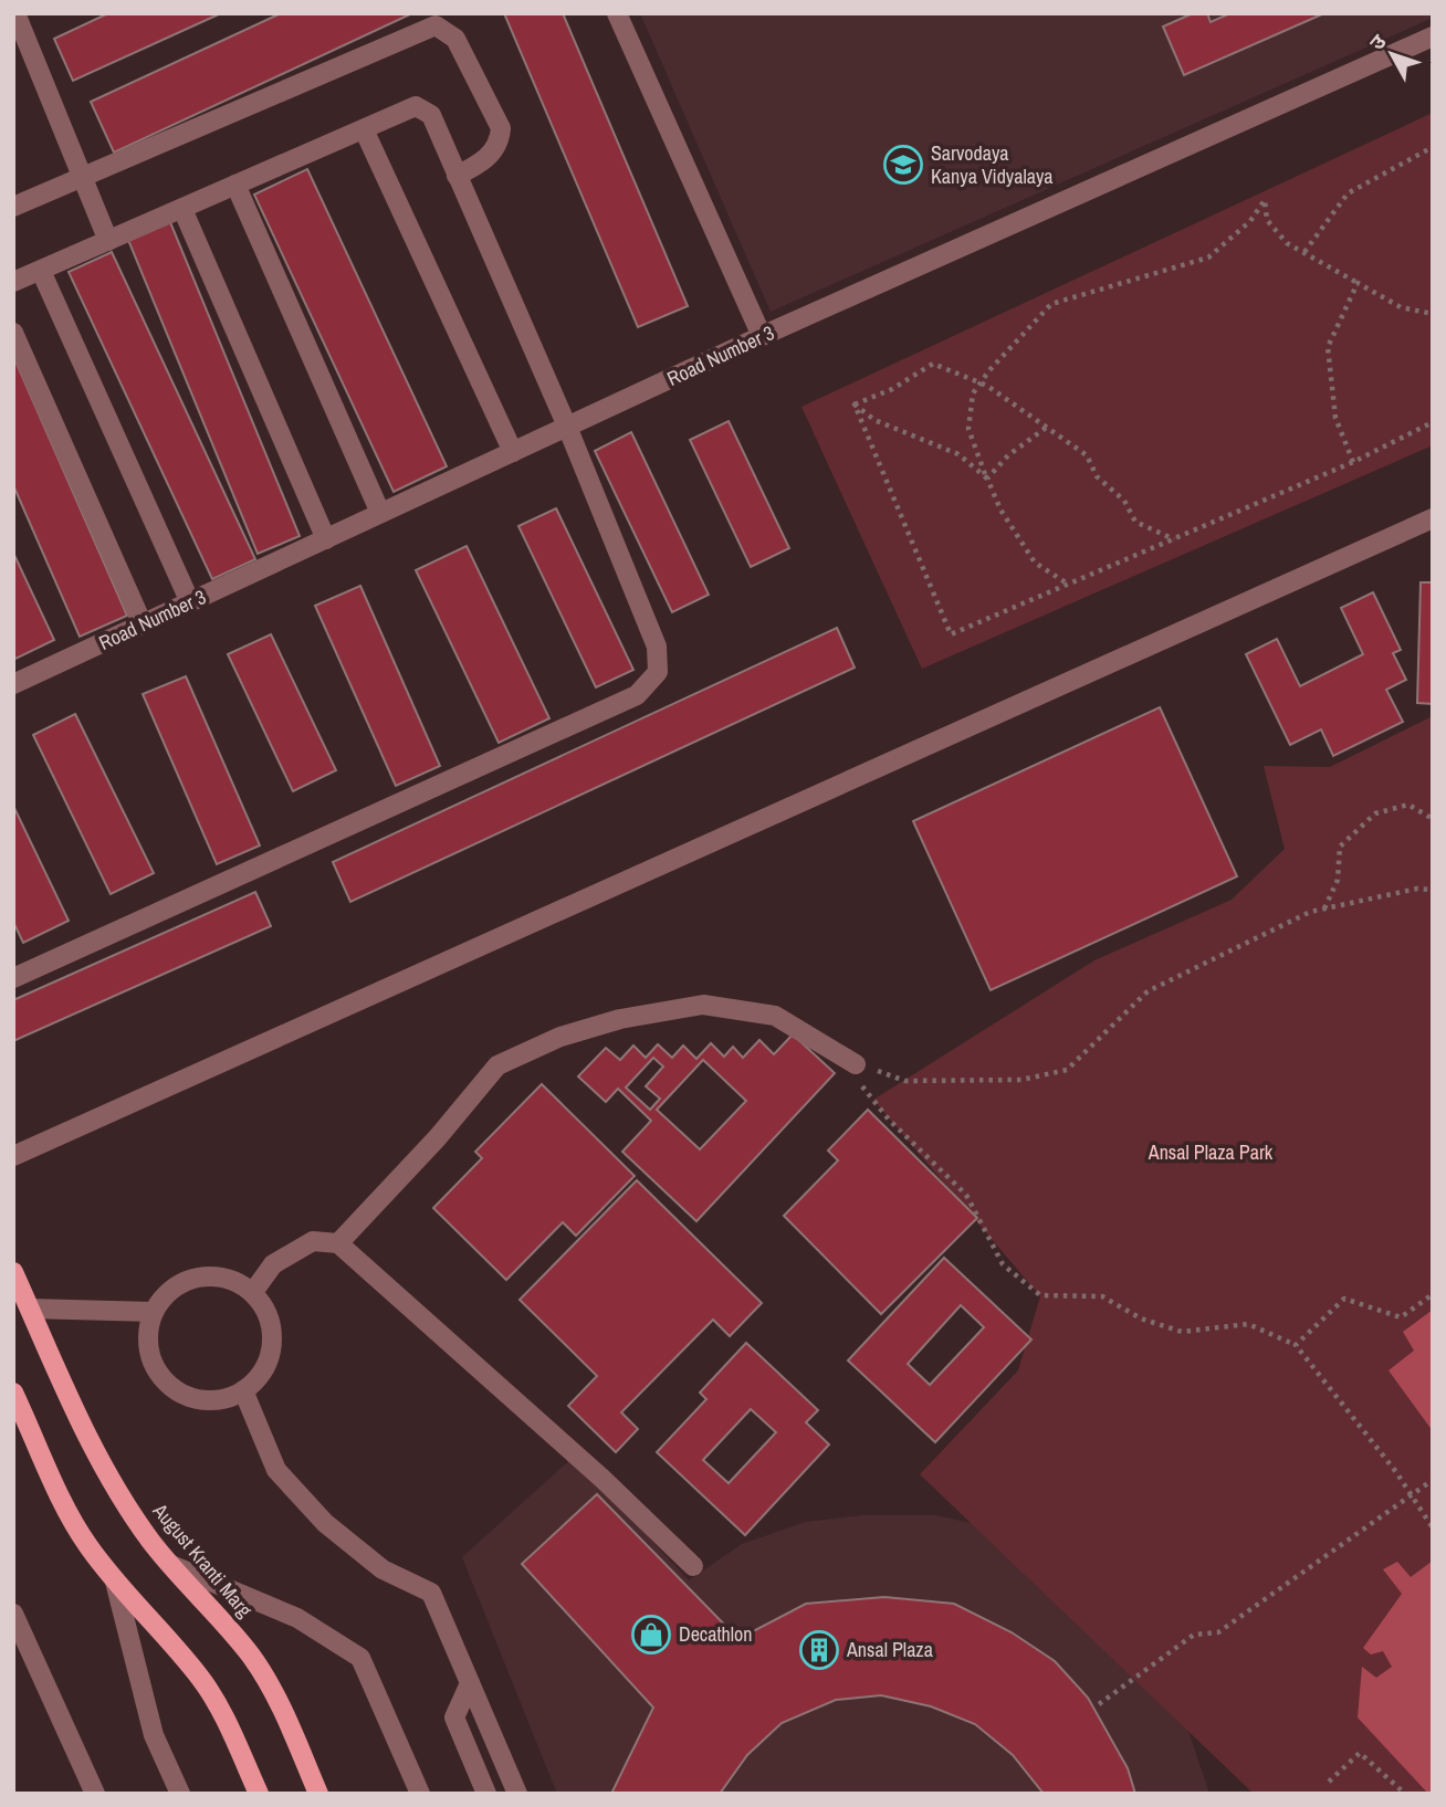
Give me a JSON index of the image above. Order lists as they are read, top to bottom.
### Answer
{
  "streets": {
    "main road": ["August Kranti Marg"],
    "street": ["Road Number 3"]
  },
  "parks": ["Ansal Plaza Park"],
  "places": {
    "school or university": ["Sarvodaya Kanya Vidyalaya"],
    "shop": ["Decathlon"],
    "building": ["Ansal Plaza"]
  },
  "north": "top left"
}
